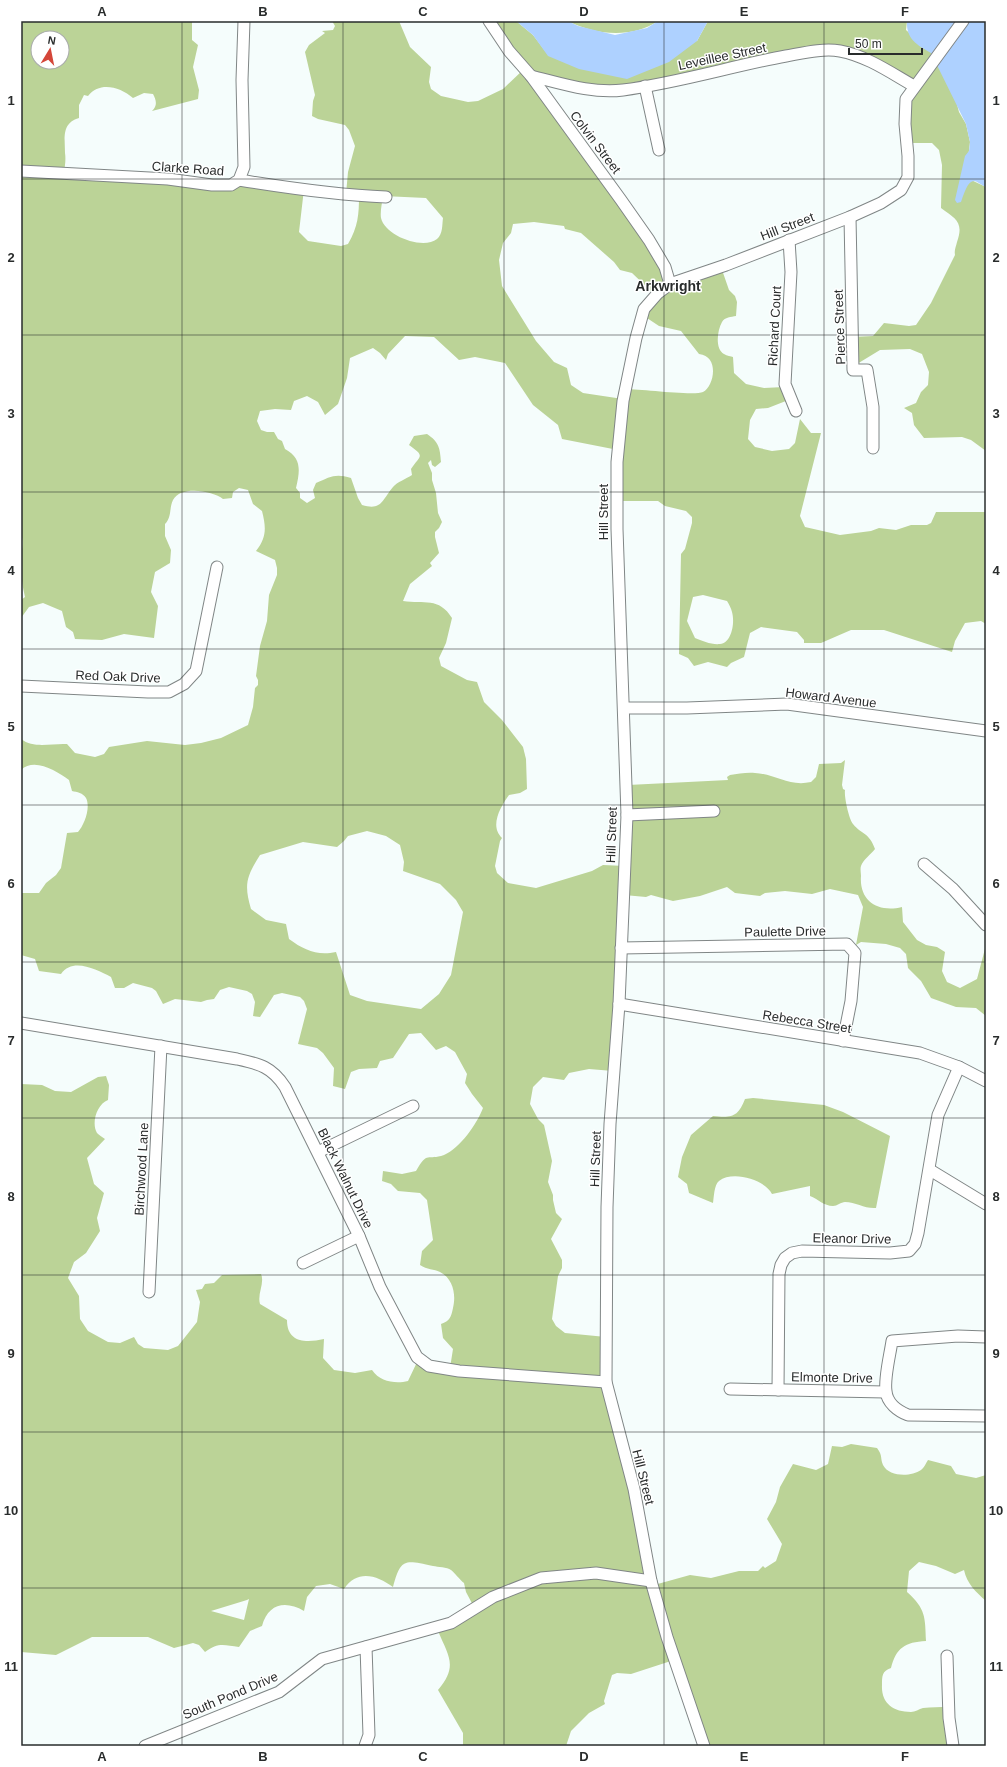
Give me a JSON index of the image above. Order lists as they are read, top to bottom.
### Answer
{
  "streets": {
    "street": [
      "Leveillee Street",
      "Colvin Street",
      "Clarke Road",
      "Hill Street",
      "Richard Court",
      "Pierce Street",
      "Red Oak Drive",
      "Howard Avenue",
      "Paulette Drive",
      "Rebecca Street",
      "Birchwood Lane",
      "Black Walnut Drive",
      "Eleanor Drive",
      "Elmonte Drive",
      "South Pond Drive"
    ]
  },
  "crossings": [
    ["Leveillee Street", "Colvin Street"],
    ["Leveillee Street", "Hill Street"],
    ["Colvin Street", "Hill Street"],
    ["Hill Street", "Richard Court"],
    ["Hill Street", "Pierce Street"],
    ["Hill Street", "Howard Avenue"],
    ["Hill Street", "Paulette Drive"],
    ["Hill Street", "Rebecca Street"],
    ["Hill Street", "Black Walnut Drive"],
    ["Hill Street", "South Pond Drive"],
    ["Paulette Drive", "Rebecca Street"],
    ["Rebecca Street", "Eleanor Drive"],
    ["Birchwood Lane", "Black Walnut Drive"],
    ["Eleanor Drive", "Elmonte Drive"]
  ],
  "districts": ["Arkwright"],
  "scale_bar": "50 m",
  "north": "top",
  "grid": {
    "columns": [
      "A",
      "B",
      "C",
      "D",
      "E",
      "F"
    ],
    "rows": [
      "1",
      "2",
      "3",
      "4",
      "5",
      "6",
      "7",
      "8",
      "9",
      "10",
      "11"
    ]
  }
}
